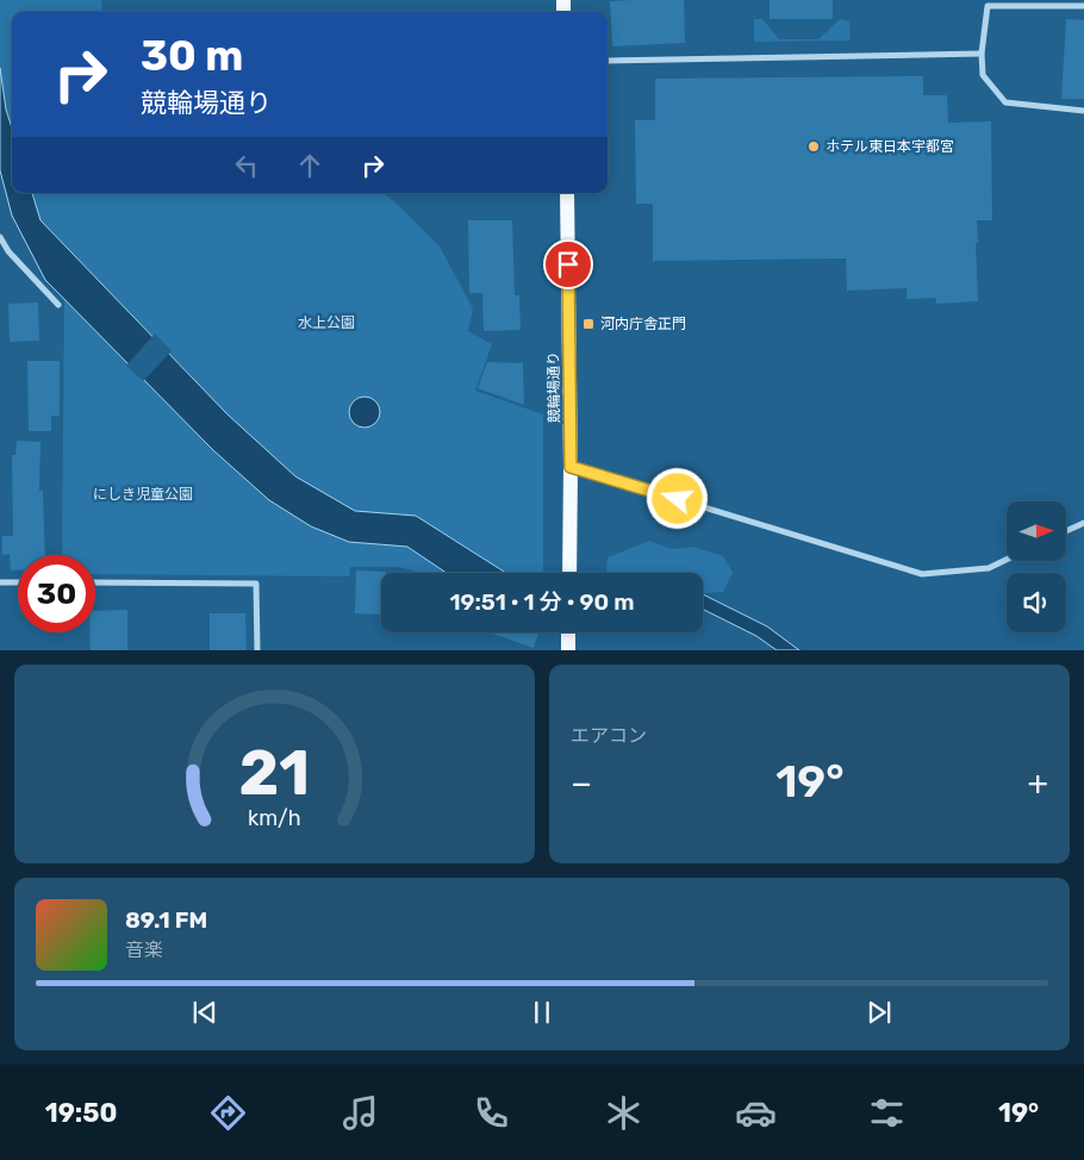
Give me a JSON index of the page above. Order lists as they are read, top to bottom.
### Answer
{
  "streets": {
    "main road": ["競輪場通り"]
  },
  "parks": ["水上公園", "にしき児童公園"],
  "places": {
    "other": ["ホテル東日本宇都宮"],
    "transit": ["河内庁舎正門"]
  },
  "north": "right",
  "page": {
    "turn": ["30 m", "競輪場通り"],
    "limit": "30",
    "trip": "19:51 · 1 分 · 90 m",
    "tile": "エアコン",
    "heat": ["−", "19°", "+"],
    "song": ["89.1 FM", "音楽"],
    "tabs": ["19:50", "19°"],
    "gauge": ["21", "km/h"]
  }
}
